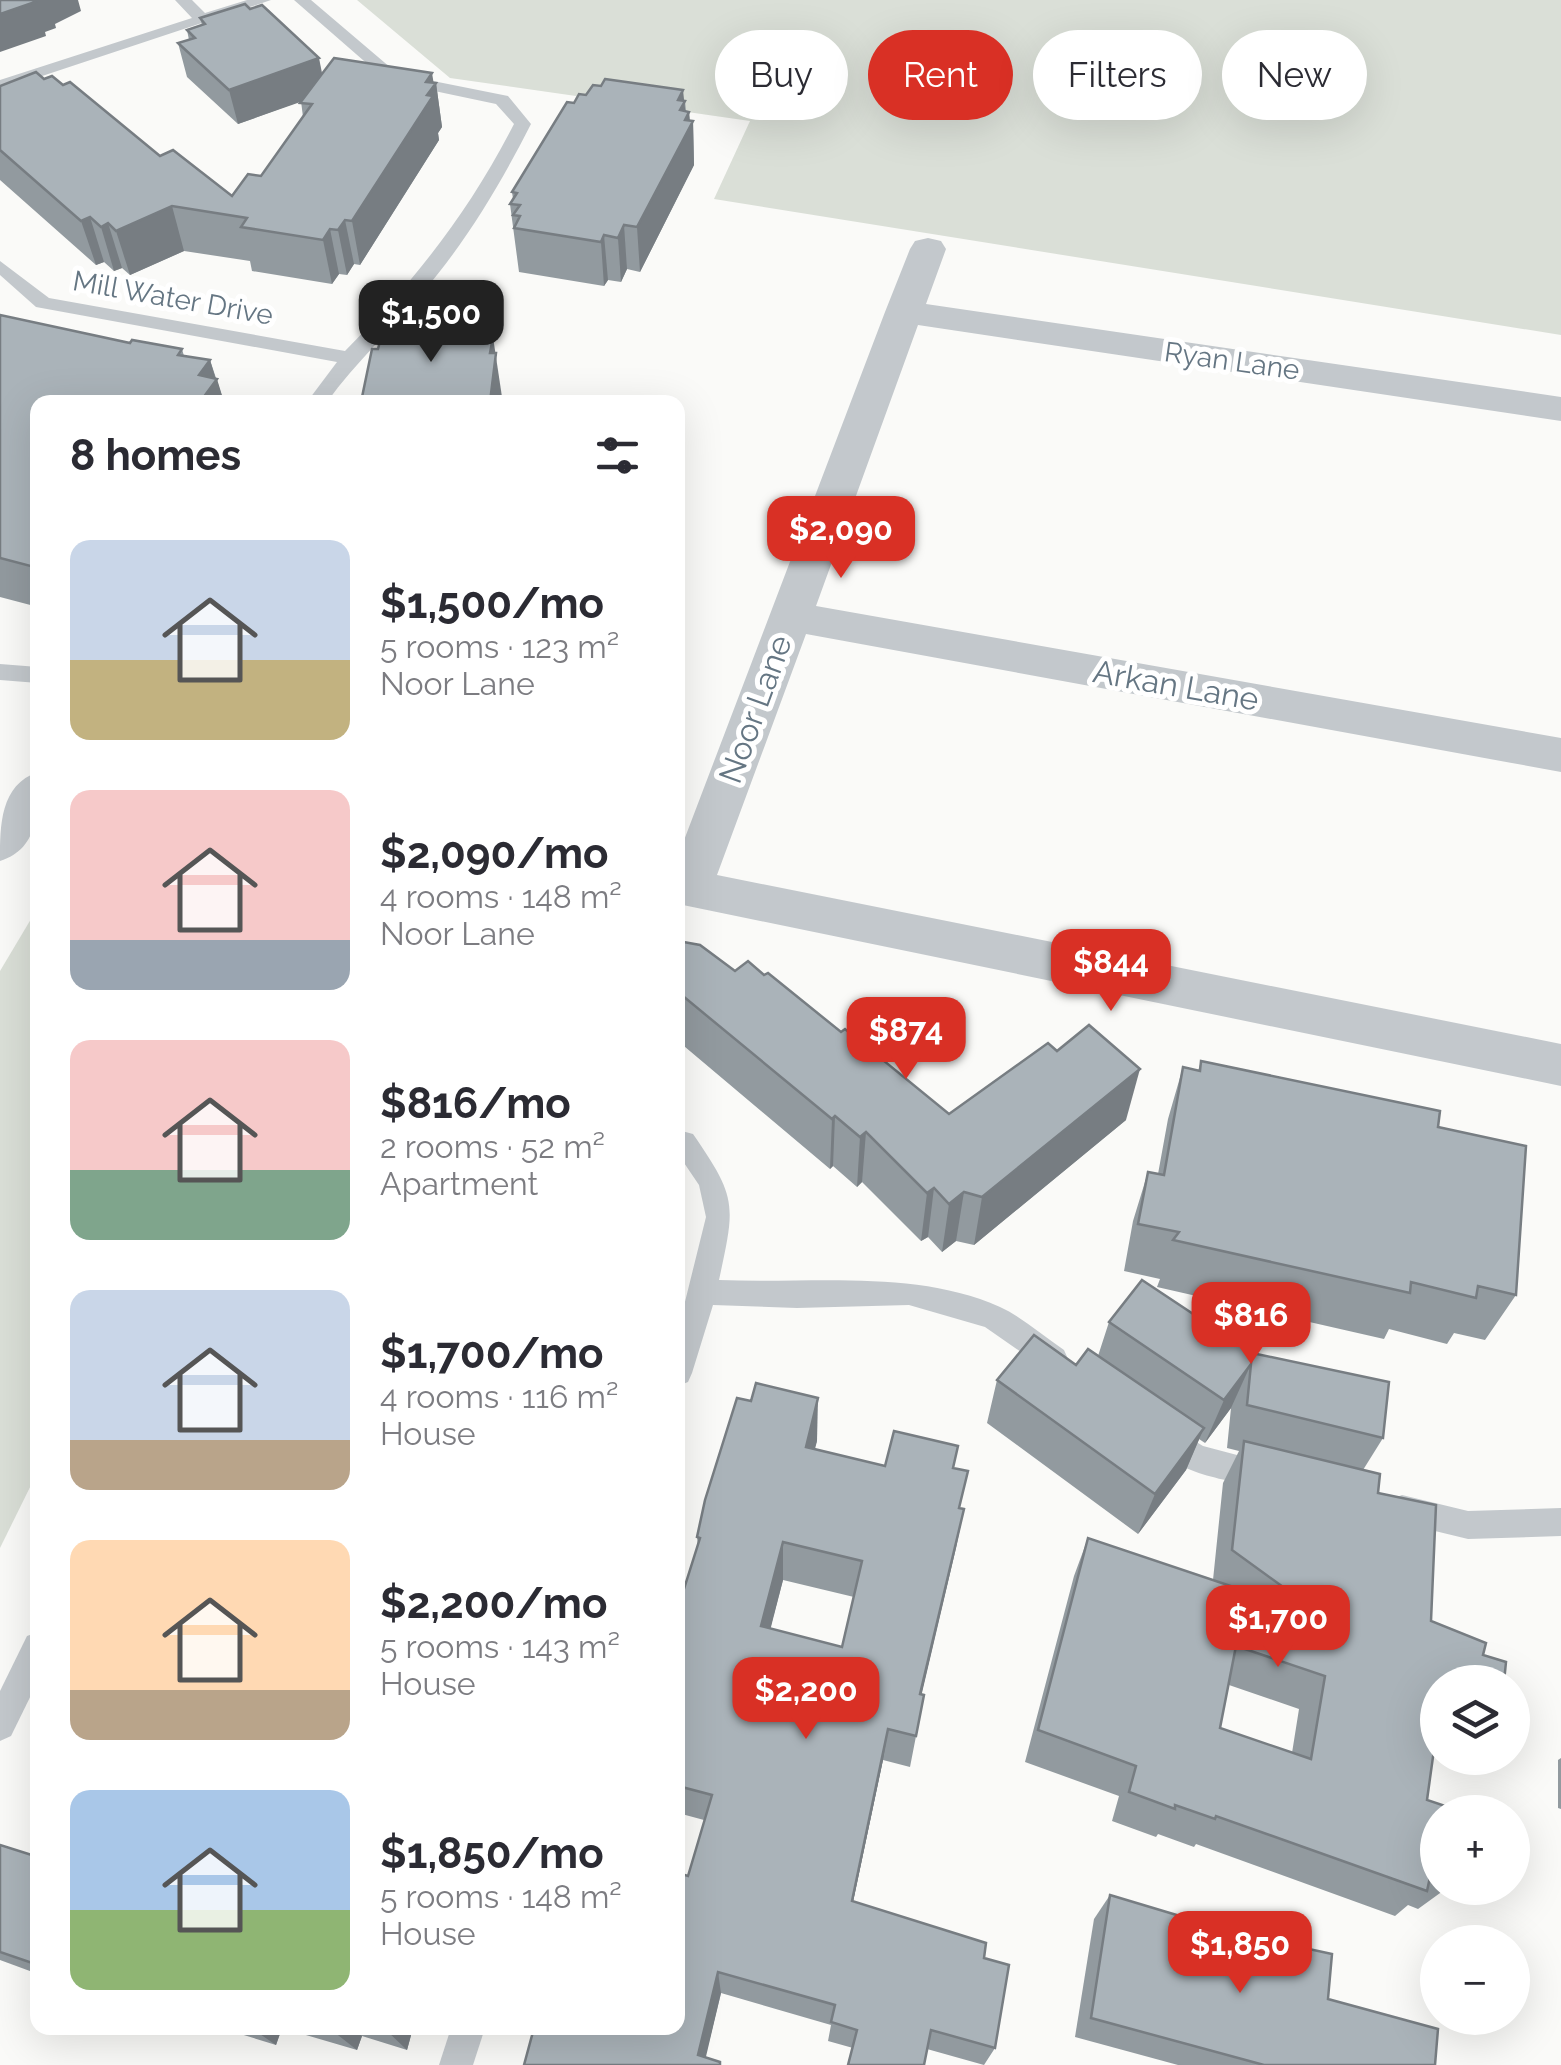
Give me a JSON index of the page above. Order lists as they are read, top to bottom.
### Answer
{
  "streets": {
    "street": ["Ryan Lane", "Arkan Lane", "Noor Lane"],
    "lane": ["Mill Water Drive"]
  },
  "crossings": [
    ["Ryan Lane", "Noor Lane"],
    ["Arkan Lane", "Noor Lane"]
  ],
  "page": {
    "chip": [
      "Buy",
      "Rent",
      "Filters",
      "New"
    ],
    "price": [
      "$1,500",
      "$2,090",
      "$844",
      "$874",
      "$816",
      "$1,700",
      "$2,200",
      "$1,850"
    ],
    "heading": "8 homes",
    "list": [
      {
        "name": "$1,500/mo",
        "note": "5 rooms · 123 m² · Noor Lane"
      },
      {
        "name": "$2,090/mo",
        "note": "4 rooms · 148 m² · Noor Lane"
      },
      {
        "name": "$816/mo",
        "note": "2 rooms · 52 m² · Apartment"
      },
      {
        "name": "$1,700/mo",
        "note": "4 rooms · 116 m² · House"
      },
      {
        "name": "$2,200/mo",
        "note": "5 rooms · 143 m² · House"
      },
      {
        "name": "$1,850/mo",
        "note": "5 rooms · 148 m² · House"
      }
    ],
    "map_buttons": ["+", "−"]
  }
}
